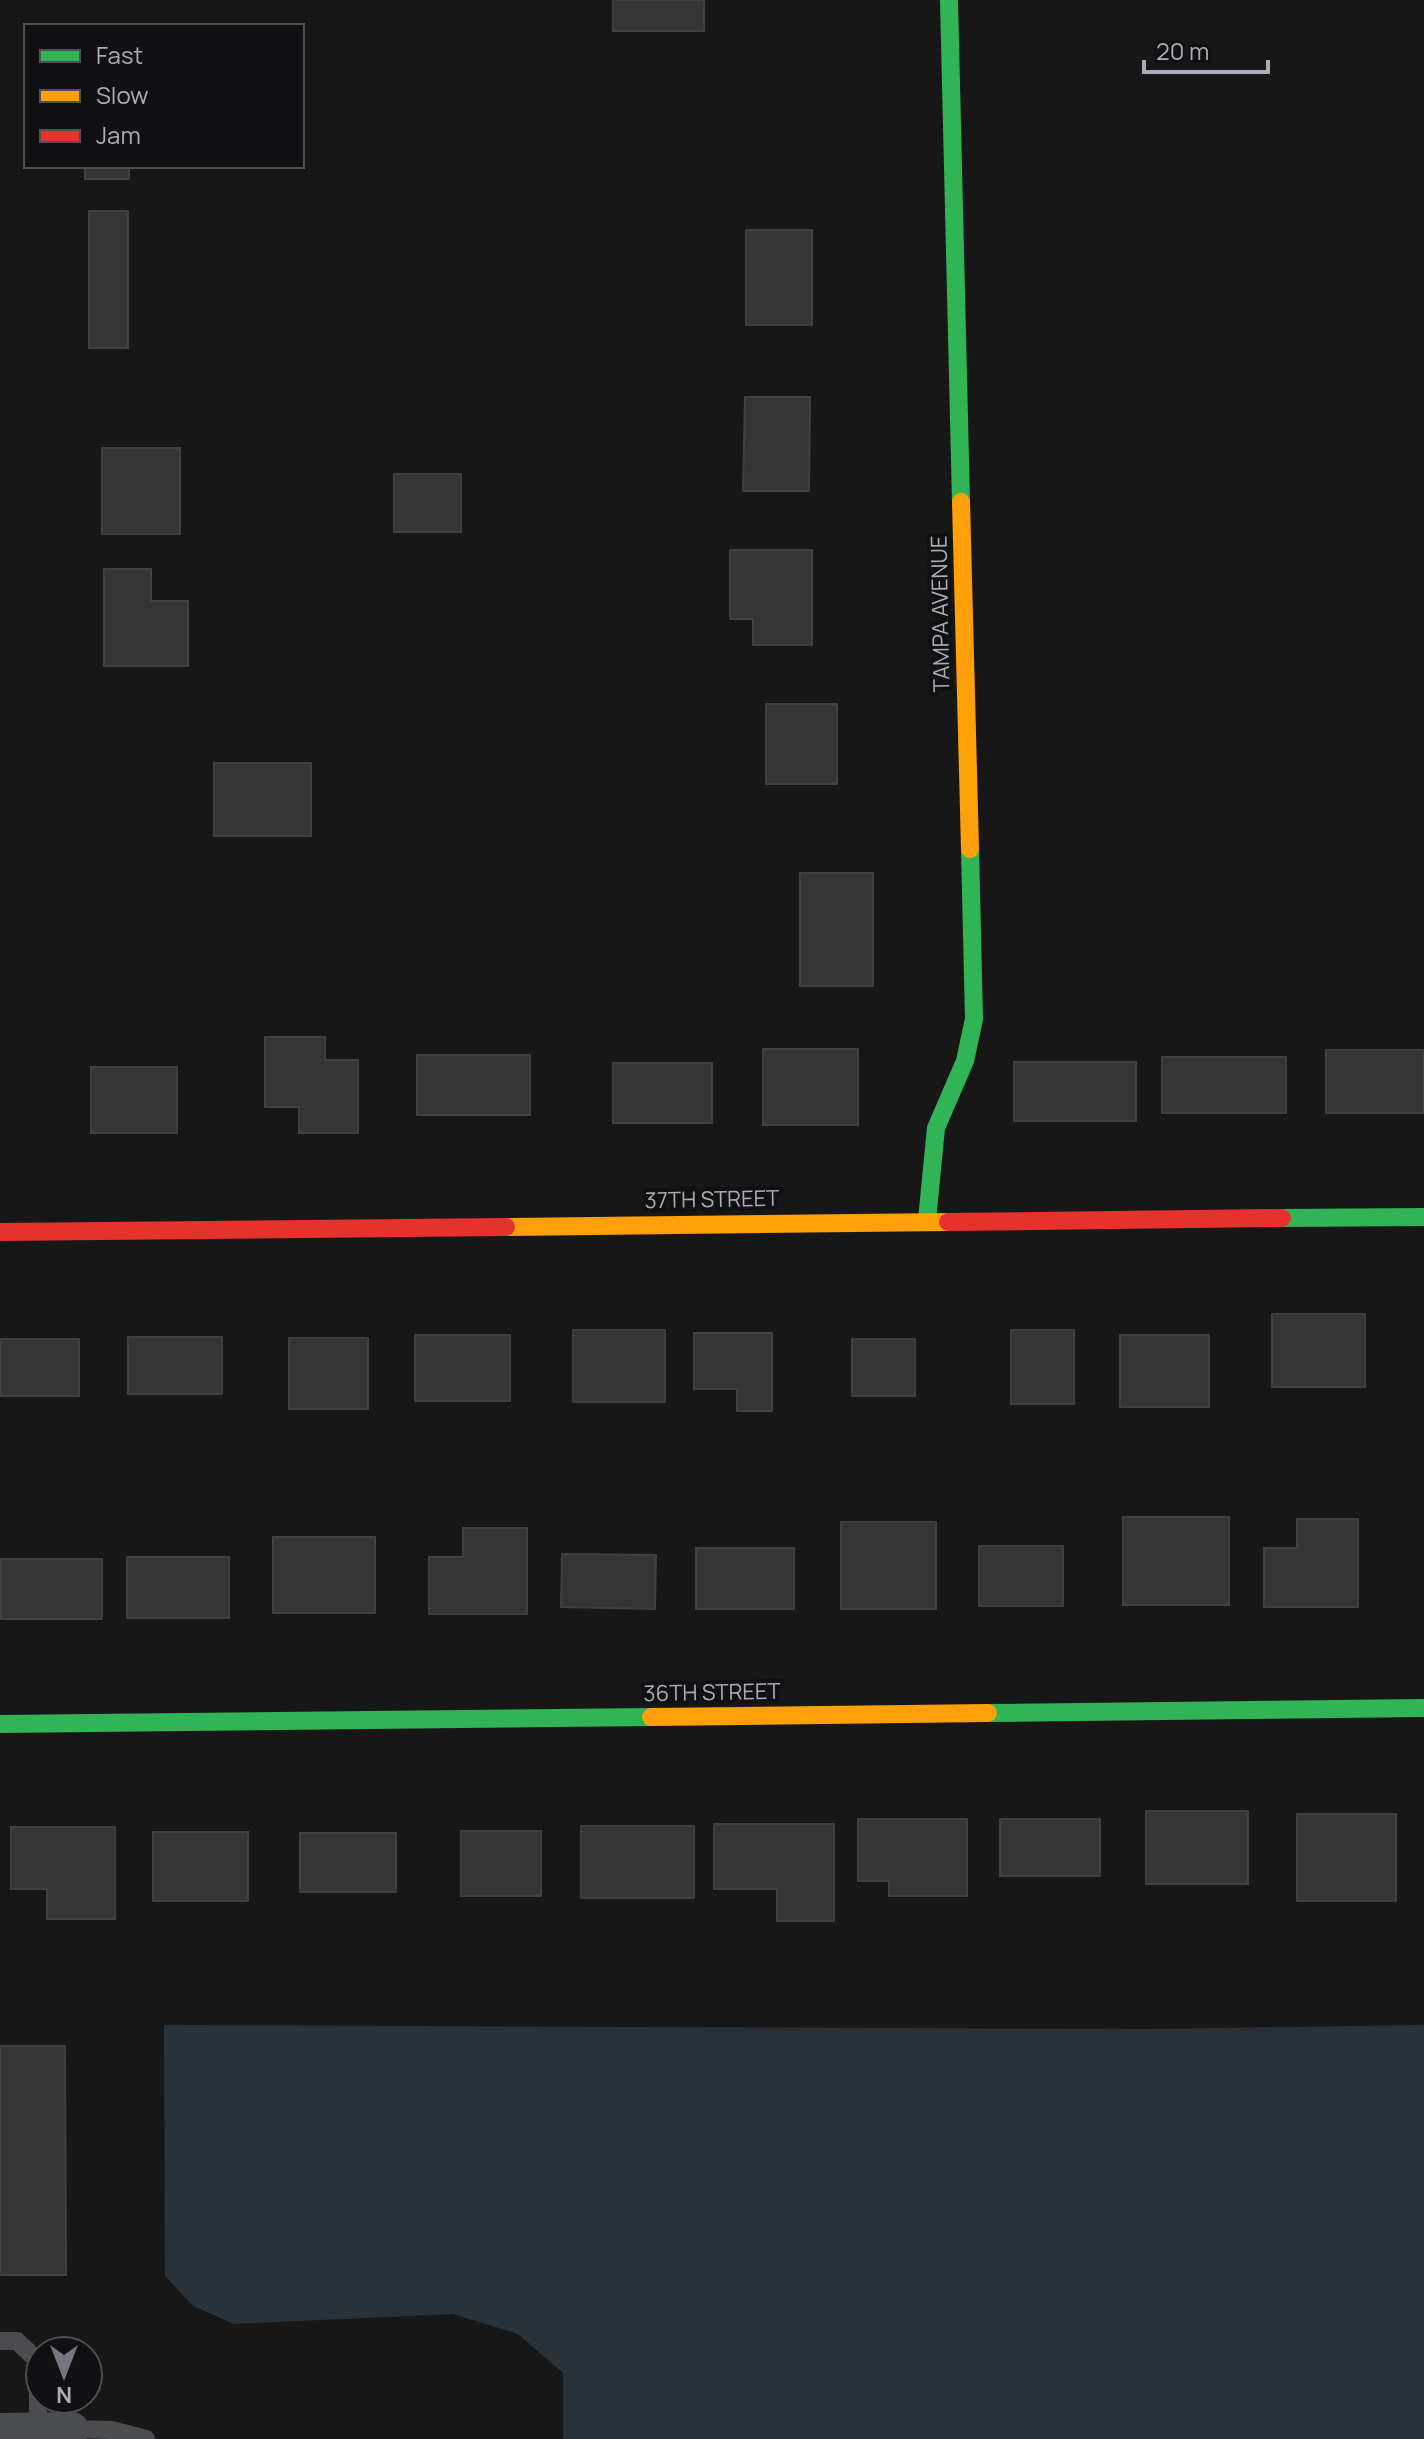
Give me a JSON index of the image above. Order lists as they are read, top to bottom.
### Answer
{
  "streets": {
    "street": ["TAMPA AVENUE", "37TH STREET", "36TH STREET"]
  },
  "crossings": [
    ["TAMPA AVENUE", "37TH STREET"]
  ],
  "legend": ["Fast", "Slow", "Jam"],
  "scale_bar": "20 m",
  "north": "bottom"
}
